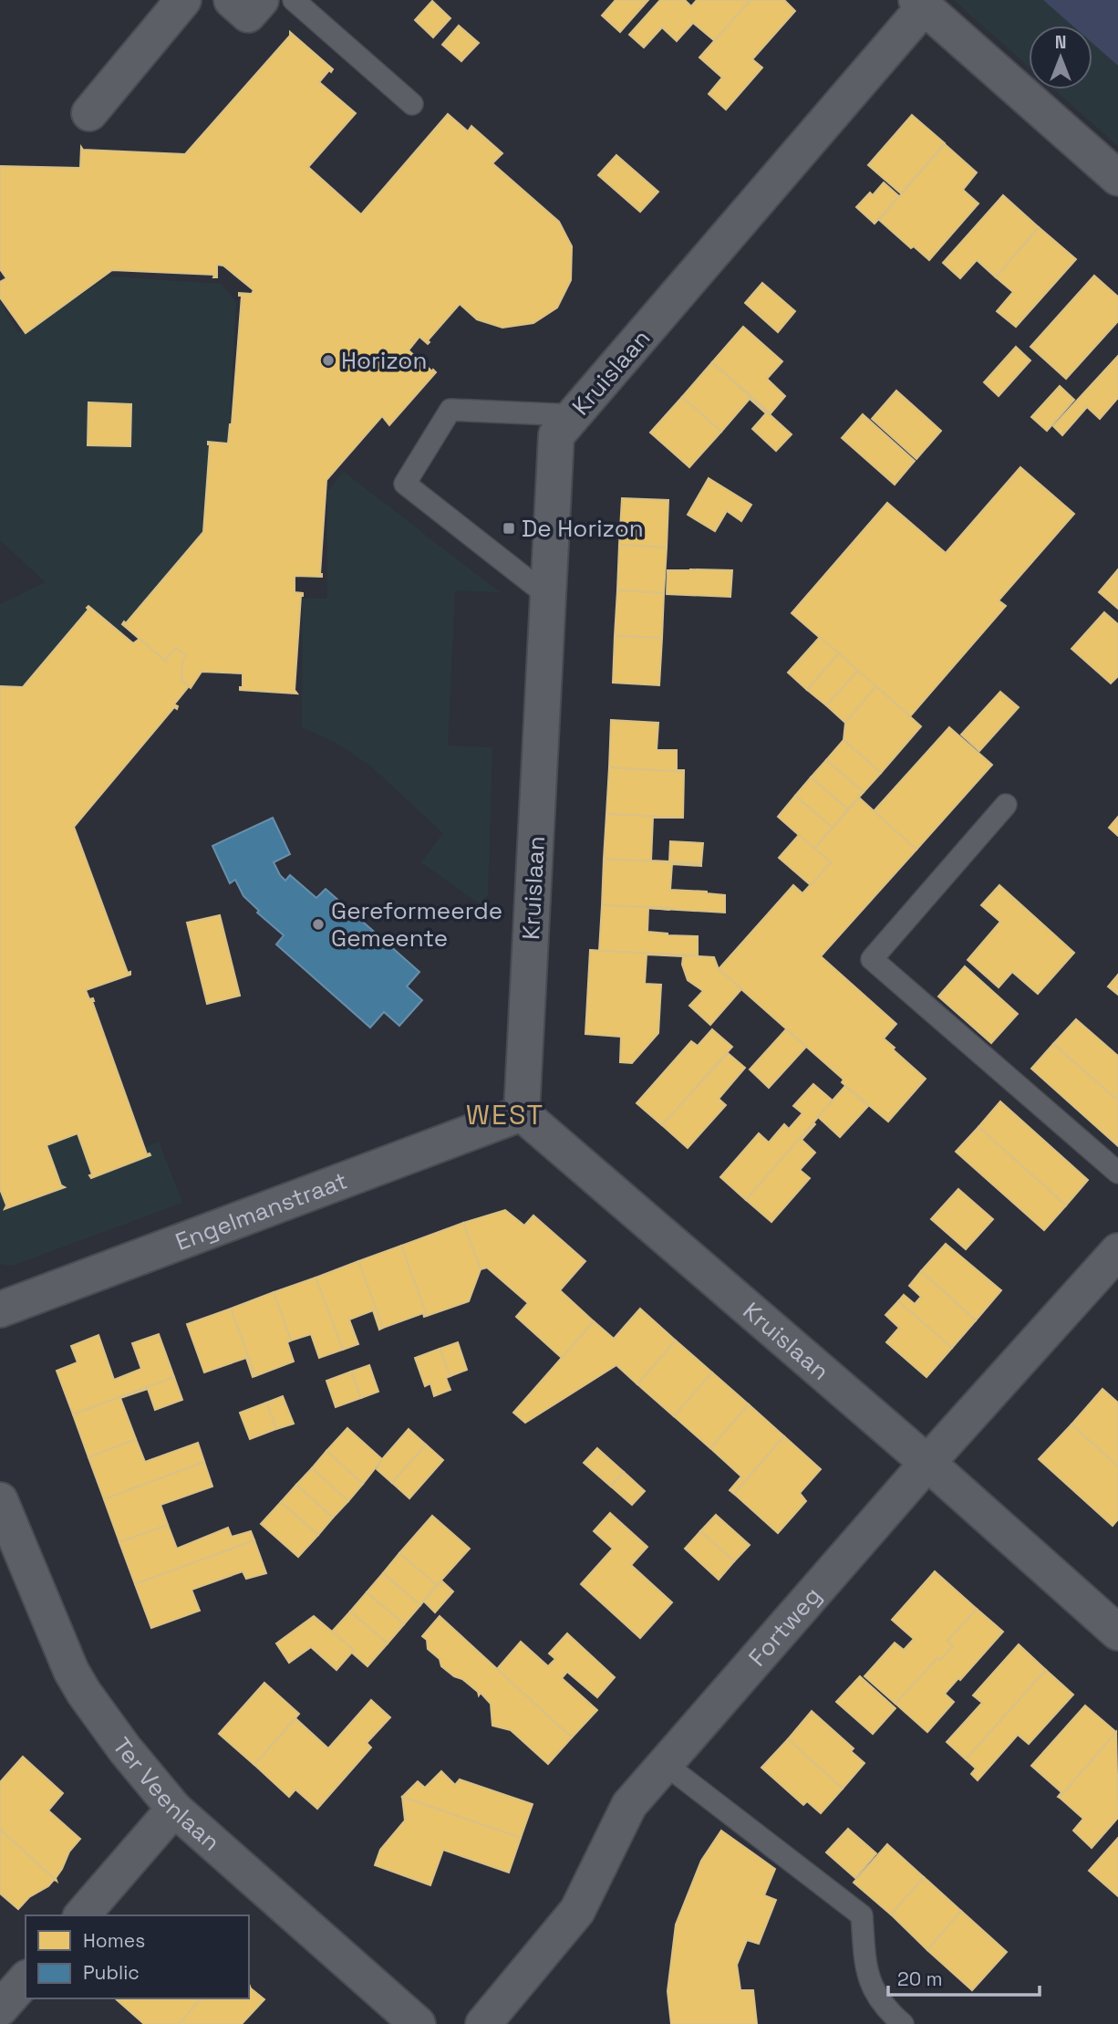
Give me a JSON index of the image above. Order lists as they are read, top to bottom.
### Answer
{
  "streets": {
    "street": [
      "Kruislaan",
      "Engelmanstraat",
      "Fortweg",
      "Ter Veenlaan"
    ]
  },
  "crossings": [
    ["Kruislaan", "Engelmanstraat"],
    ["Kruislaan", "Fortweg"]
  ],
  "districts": ["WEST"],
  "places": {
    "other": ["Horizon", "Gereformeerde Gemeente"],
    "transit": ["De Horizon"]
  },
  "legend": ["Homes", "Public"],
  "scale_bar": "20 m",
  "north": "top"
}
